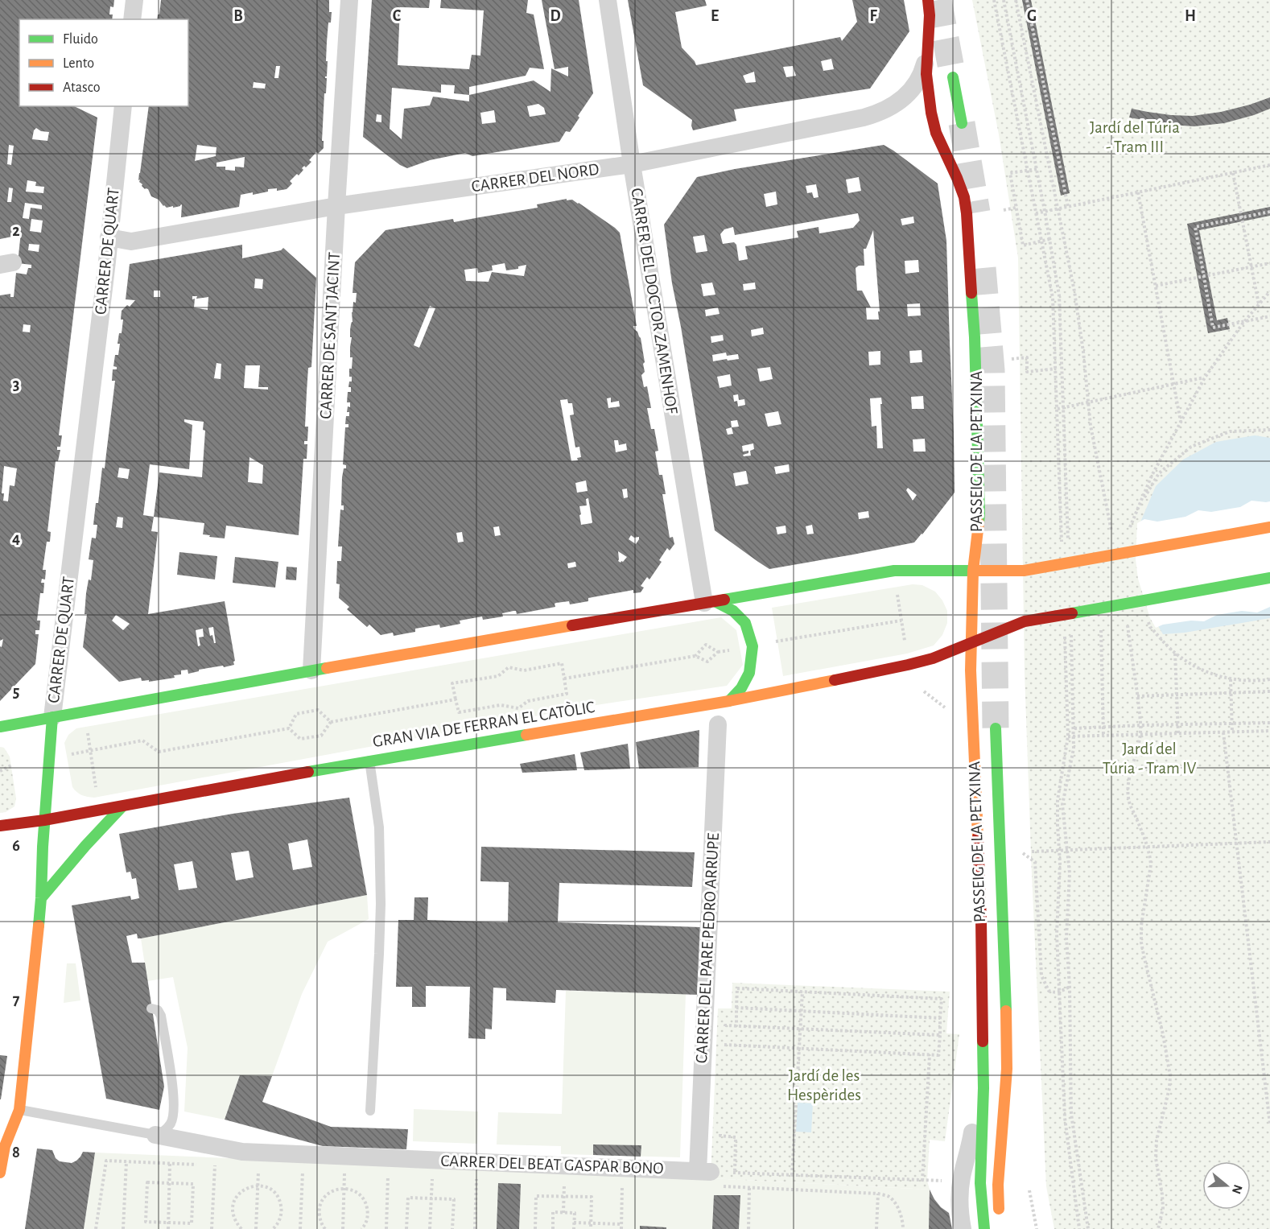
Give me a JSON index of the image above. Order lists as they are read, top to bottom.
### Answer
{
  "streets": {
    "main road": ["CARRER DE QUART", "PASSEIG DE LA PETXINA", "GRAN VIA DE FERRAN EL CATÒLIC"],
    "street": [
      "CARRER DEL NORD",
      "CARRER DEL DOCTOR ZAMENHOF",
      "CARRER DE SANT JACINT",
      "CARRER DEL PARE PEDRO ARRUPE",
      "CARRER DEL BEAT GASPAR BONO"
    ]
  },
  "crossings": [
    ["CARRER DEL NORD", "CARRER DE QUART"],
    ["CARRER DEL NORD", "CARRER DEL DOCTOR ZAMENHOF"],
    ["CARRER DEL NORD", "CARRER DE SANT JACINT"],
    ["CARRER DEL NORD", "PASSEIG DE LA PETXINA"],
    ["CARRER DE QUART", "GRAN VIA DE FERRAN EL CATÒLIC"],
    ["CARRER DE QUART", "CARRER DEL BEAT GASPAR BONO"],
    ["PASSEIG DE LA PETXINA", "GRAN VIA DE FERRAN EL CATÒLIC"],
    ["CARRER DEL PARE PEDRO ARRUPE", "CARRER DEL BEAT GASPAR BONO"]
  ],
  "parks": ["Jardí del Túria - Tram III", "Jardí del Túria - Tram IV", "Jardí de les Hespèrides"],
  "legend": ["Fluido", "Lento", "Atasco"],
  "north": "right",
  "grid": {
    "columns": [
      "B",
      "C",
      "D",
      "E",
      "F",
      "G",
      "H"
    ],
    "rows": [
      "2",
      "3",
      "4",
      "5",
      "6",
      "7",
      "8"
    ]
  }
}
